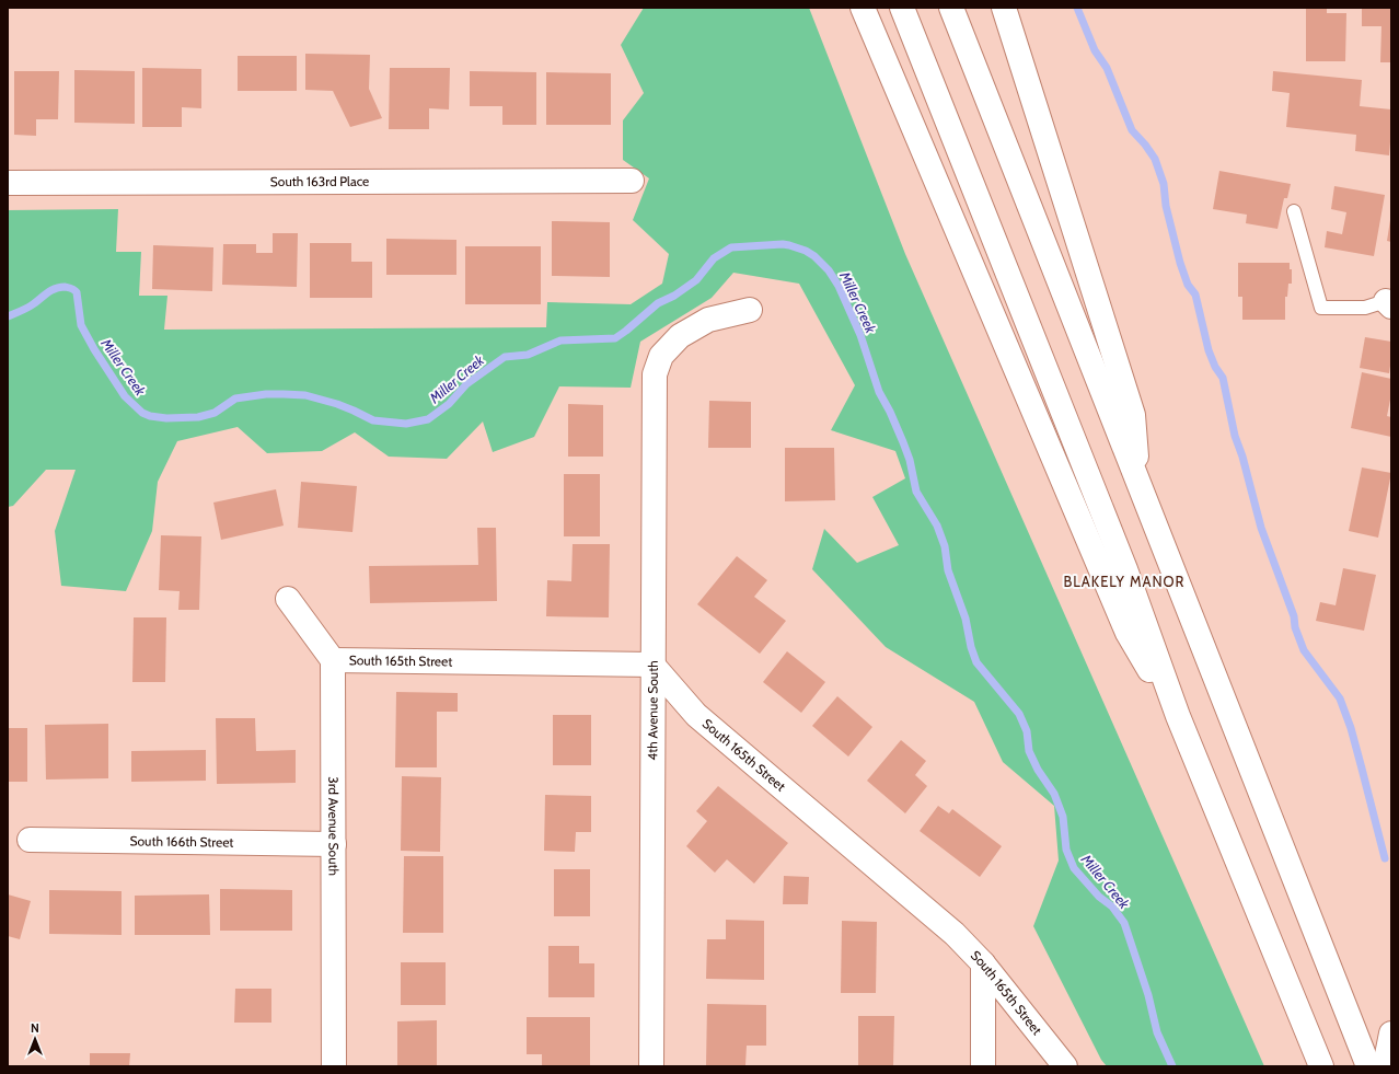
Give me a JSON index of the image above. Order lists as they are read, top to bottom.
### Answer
{
  "streets": {
    "main road": [
      "South 163rd Place",
      "South 165th Street",
      "4th Avenue South",
      "3rd Avenue South",
      "South 166th Street"
    ]
  },
  "crossings": [
    ["South 165th Street", "4th Avenue South"],
    ["South 165th Street", "3rd Avenue South"],
    ["3rd Avenue South", "South 166th Street"]
  ],
  "districts": ["BLAKELY MANOR"],
  "water": ["Miller Creek"],
  "north": "top"
}
